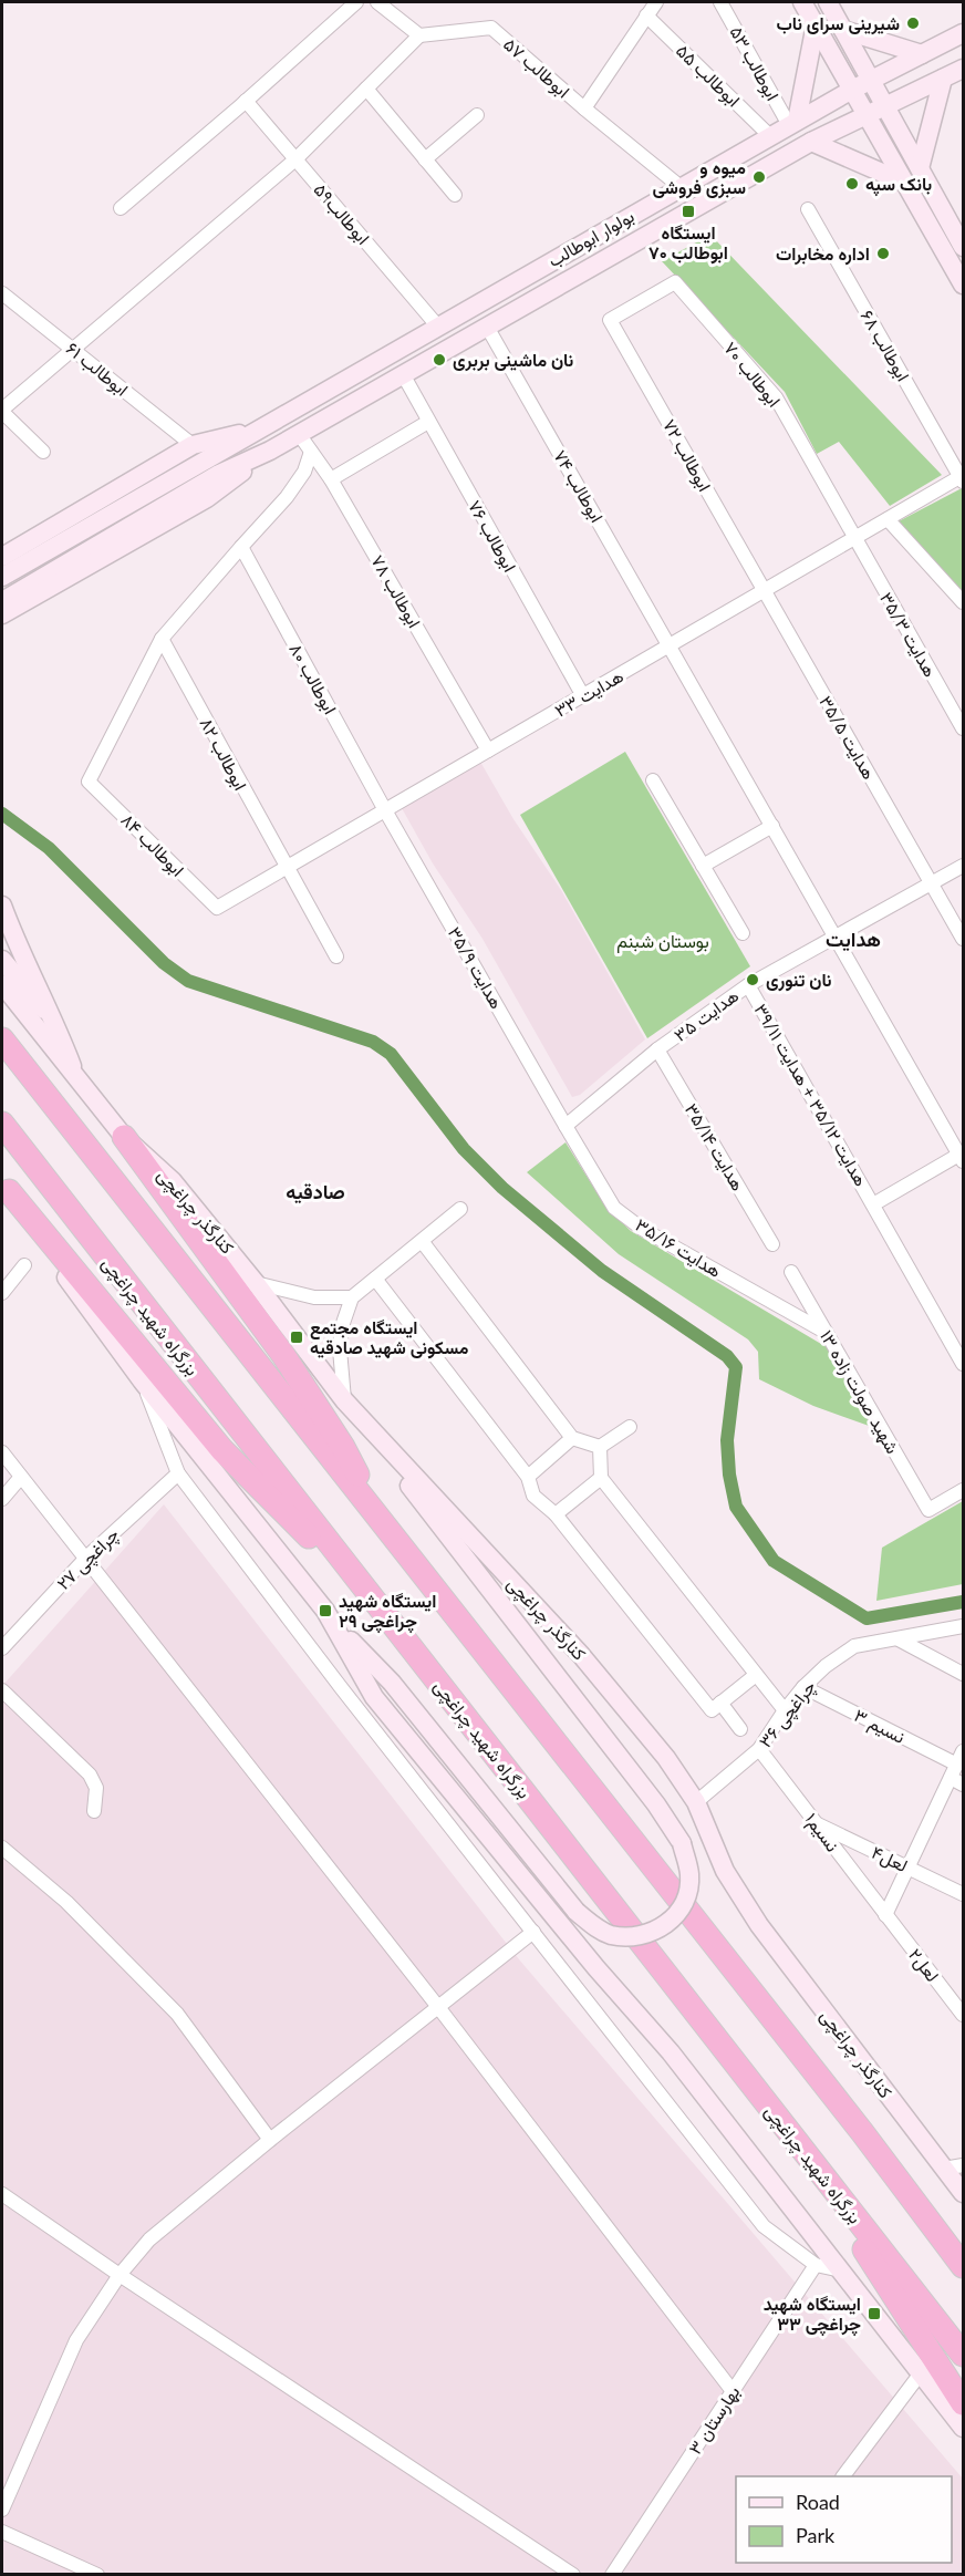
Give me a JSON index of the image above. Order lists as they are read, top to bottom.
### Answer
{
  "streets": {
    "highway": ["بزرگراه شهید چراغچی"],
    "main road": ["بولوار ابوطالب", "کنارگذر چراغچی"],
    "street": [
      "ابوطالب ۵۳",
      "ابوطالب ۵۷",
      "ابوطالب ۵۵",
      "ابوطالب۵۹",
      "ابوطالب ۶۸",
      "ابوطالب ۶۱",
      "ابوطالب ۷۰",
      "ابوطالب ۷۲",
      "ابوطالب ۷۴",
      "ابوطالب ۷۶",
      "ابوطالب ۷۸",
      "هدایت ۳۵/۳",
      "ابوطالب ۸۰",
      "هدایت ۳۳",
      "هدایت ۳۵/۵",
      "ابوطالب ۸۲",
      "ابوطالب ۸۴",
      "هدایت ۳۵/۹",
      "هدایت ۳۵",
      "هدایت ۳۵/۱۲ + هدایت ۳۹/۱۱",
      "هدایت ۳۵/۱۴",
      "هدایت ۳۵/۱۶",
      "شهید صولت زاده ۱۳",
      "چراغچی ۲۷",
      "چراغچی ۳۶",
      "نسیم ۳",
      "نسیم۱",
      "لعل۴",
      "لعل۲",
      "بهارستان ۳"
    ]
  },
  "crossings": [
    ["ابوطالب ۵۳", "بولوار ابوطالب"],
    ["ابوطالب ۵۷", "بولوار ابوطالب"],
    ["ابوطالب ۵۵", "بولوار ابوطالب"],
    ["ابوطالب۵۹", "بولوار ابوطالب"],
    ["بولوار ابوطالب", "ابوطالب ۷۴"],
    ["بولوار ابوطالب", "ابوطالب ۷۶"],
    ["بولوار ابوطالب", "ابوطالب ۷۸"],
    ["ابوطالب ۶۸", "هدایت ۳۳"],
    ["ابوطالب ۷۰", "ابوطالب ۷۲"],
    ["ابوطالب ۷۰", "هدایت ۳۵/۳"],
    ["ابوطالب ۷۰", "هدایت ۳۳"],
    ["ابوطالب ۷۲", "هدایت ۳۳"],
    ["ابوطالب ۷۲", "هدایت ۳۵/۵"],
    ["ابوطالب ۷۴", "هدایت ۳۳"],
    ["ابوطالب ۷۴", "هدایت ۳۵"],
    ["ابوطالب ۷۶", "هدایت ۳۳"],
    ["ابوطالب ۷۸", "هدایت ۳۳"],
    ["هدایت ۳۵/۳", "هدایت ۳۳"],
    ["ابوطالب ۸۰", "هدایت ۳۳"],
    ["ابوطالب ۸۰", "هدایت ۳۵/۹"],
    ["هدایت ۳۳", "هدایت ۳۵/۵"],
    ["هدایت ۳۳", "ابوطالب ۸۲"],
    ["هدایت ۳۳", "ابوطالب ۸۴"],
    ["هدایت ۳۳", "هدایت ۳۵/۹"],
    ["هدایت ۳۵/۵", "هدایت ۳۵"],
    ["ابوطالب ۸۲", "ابوطالب ۸۴"],
    ["هدایت ۳۵/۹", "هدایت ۳۵"],
    ["هدایت ۳۵/۹", "هدایت ۳۵/۱۶"],
    ["هدایت ۳۵", "هدایت ۳۵/۱۲ + هدایت ۳۹/۱۱"],
    ["هدایت ۳۵", "هدایت ۳۵/۱۴"],
    ["هدایت ۳۵", "هدایت ۳۵/۱۶"],
    ["کنارگذر چراغچی", "چراغچی ۳۶"],
    ["هدایت ۳۵/۱۶", "شهید صولت زاده ۱۳"],
    ["چراغچی ۳۶", "نسیم ۳"],
    ["چراغچی ۳۶", "نسیم۱"],
    ["نسیم۱", "لعل۴"],
    ["نسیم۱", "لعل۲"]
  ],
  "districts": ["هدایت", "صادقیه"],
  "parks": ["بوستان شبنم"],
  "places": {
    "other": [
      "شیرینی سرای ناب",
      "میوه و سبزی فروشی",
      "بانک سپه",
      "اداره مخابرات",
      "نان ماشینی بربری",
      "نان تنوری"
    ],
    "transit": [
      "ایستگاه ابوطالب ۷۰",
      "ایستگاه مجتمع مسکونی شهید صادقیه",
      "ایستگاه شهید چراغچی ۲۹",
      "ایستگاه شهید چراغچی ۳۳"
    ]
  },
  "legend": ["Road", "Park"]
}
